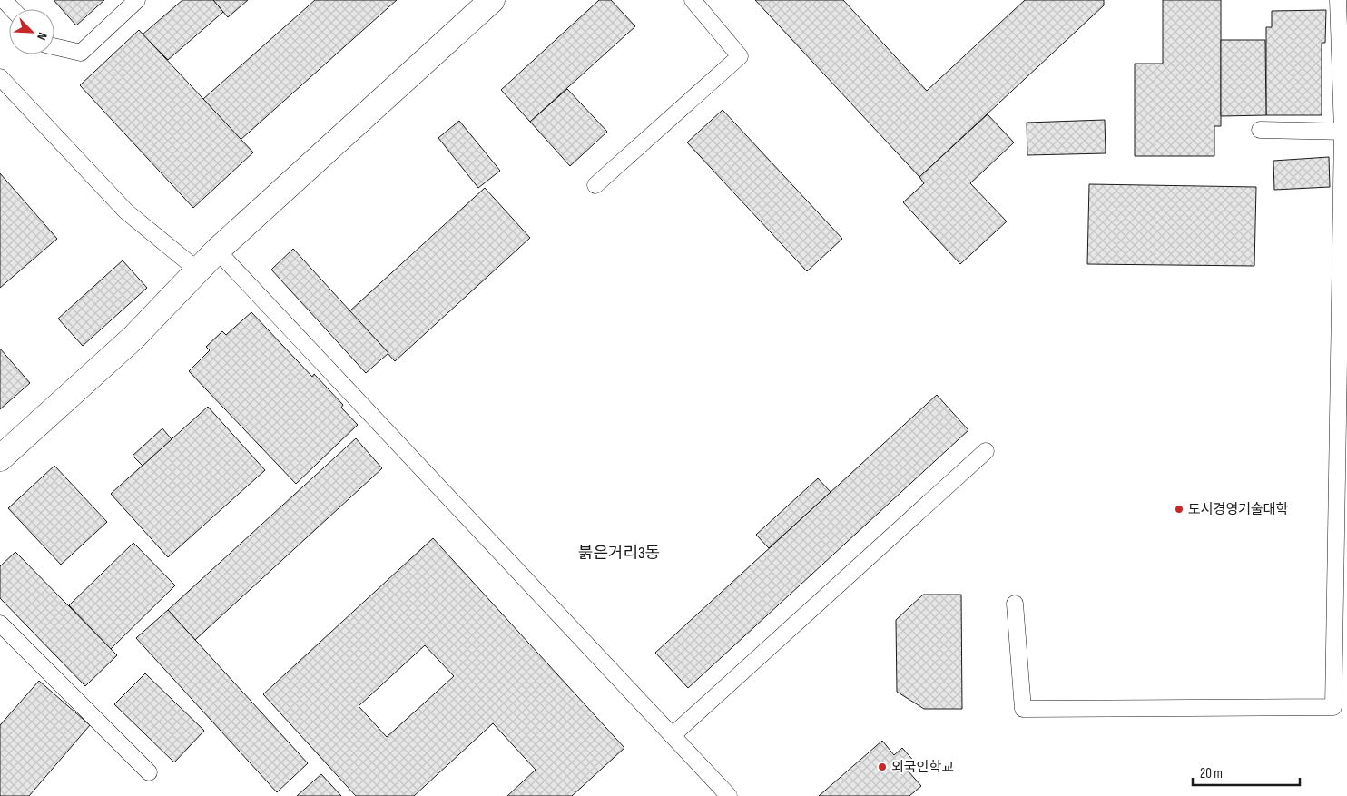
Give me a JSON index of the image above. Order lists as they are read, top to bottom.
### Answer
{
  "districts": ["붉은거리3동"],
  "places": ["도시경영기술대학", "외국인학교"],
  "scale_bar": "20 m",
  "north": "bottom right"
}
